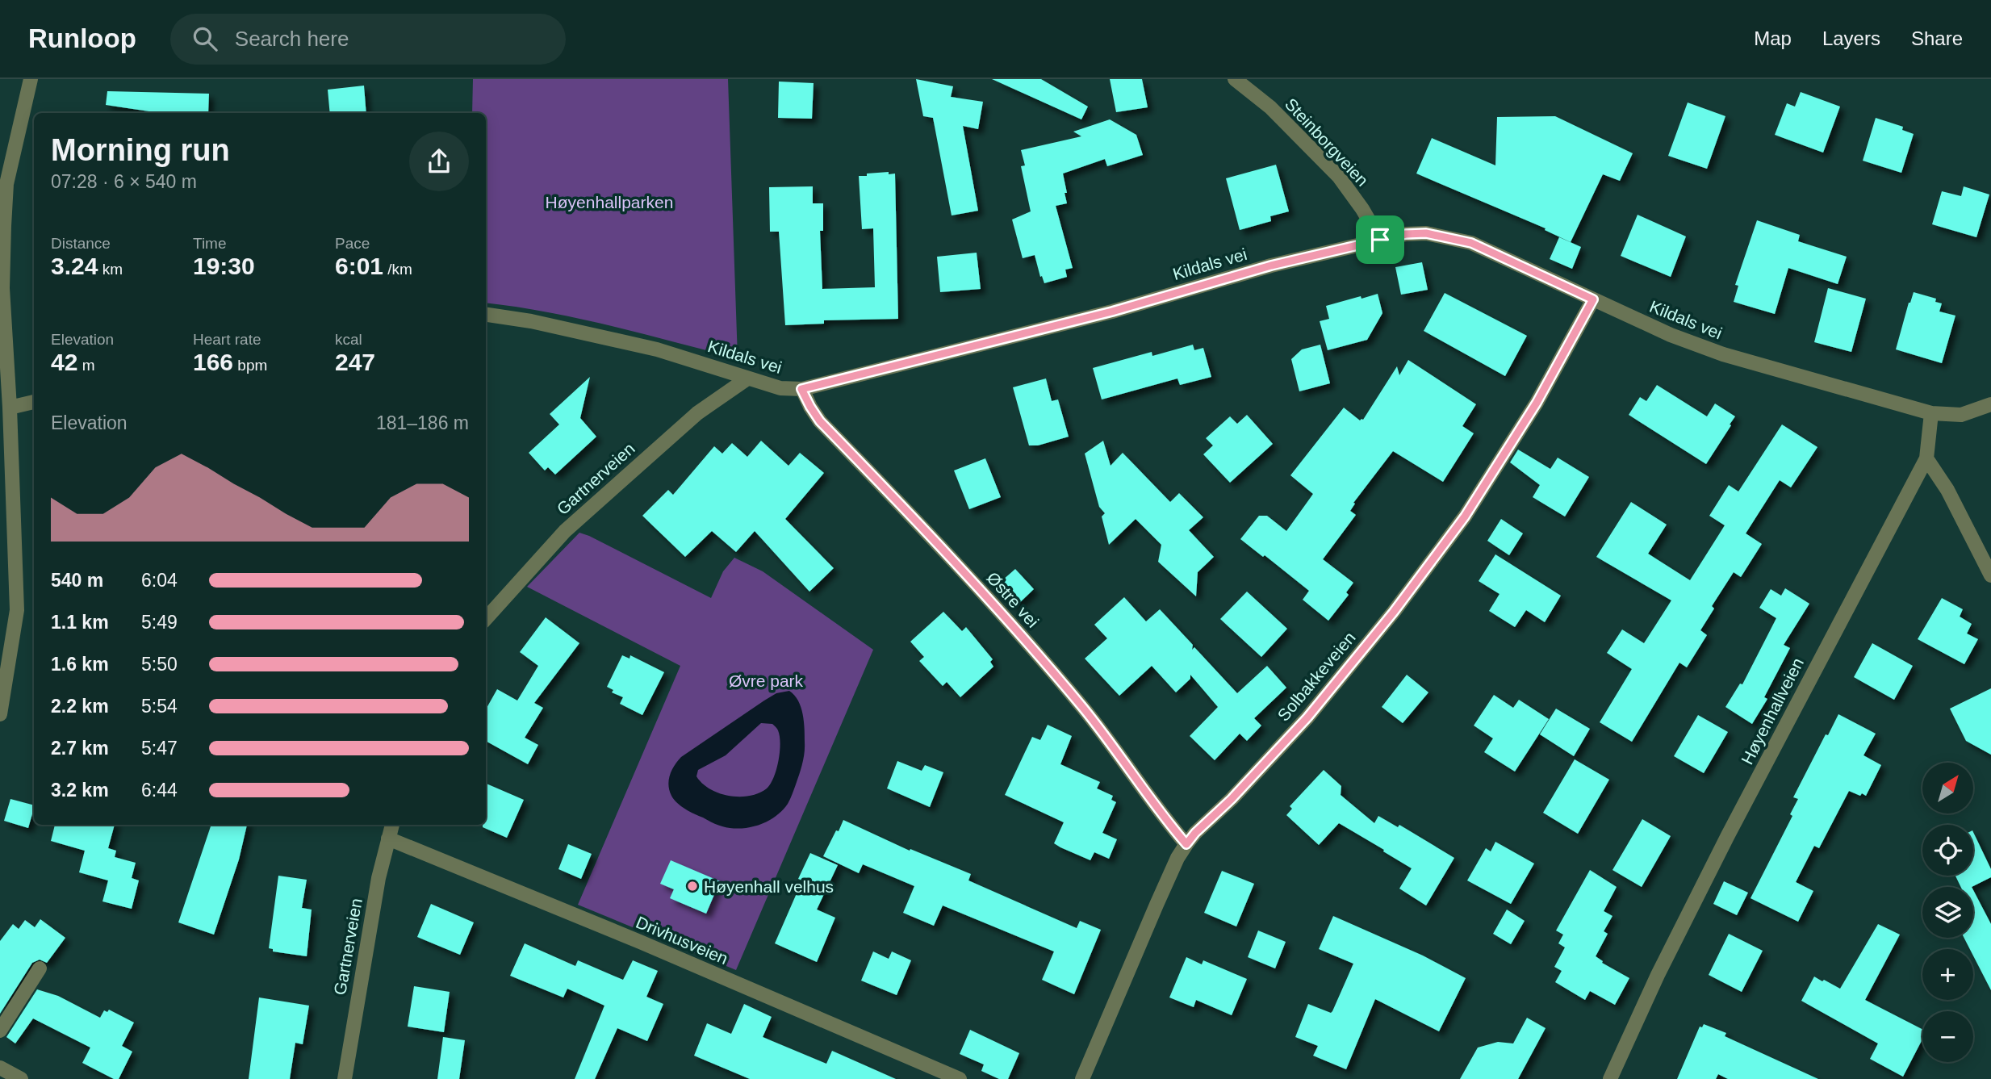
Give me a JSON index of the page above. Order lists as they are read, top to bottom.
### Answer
{
  "streets": {
    "street": [
      "Steinborgveien",
      "Kildals vei",
      "Gartnerveien",
      "Østre vei",
      "Solbakkeveien",
      "Høyenhallveien",
      "Drivhusveien"
    ]
  },
  "crossings": [
    ["Steinborgveien", "Kildals vei"],
    ["Kildals vei", "Gartnerveien"],
    ["Kildals vei", "Østre vei"],
    ["Kildals vei", "Solbakkeveien"],
    ["Kildals vei", "Høyenhallveien"],
    ["Gartnerveien", "Drivhusveien"],
    ["Østre vei", "Solbakkeveien"]
  ],
  "parks": ["Høyenhallparken", "Øvre park"],
  "places": ["Høyenhall velhus"],
  "north": "top right",
  "page": {
    "header": "Runloop",
    "search": "Search here",
    "nav": ["Map", "Layers", "Share"],
    "heading": ["Morning run", "07:28 · 6 × 540 m"],
    "stats": [
      ["Distance", "3.24 km"],
      ["Time", "19:30"],
      ["Pace", "6:01 /km"],
      ["Elevation", "42 m"],
      ["Heart rate", "166 bpm"],
      ["kcal", "247"]
    ],
    "chart": ["Elevation", "181–186 m"],
    "list": [
      {
        "name": "540 m",
        "note": "6:04"
      },
      {
        "name": "1.1 km",
        "note": "5:49"
      },
      {
        "name": "1.6 km",
        "note": "5:50"
      },
      {
        "name": "2.2 km",
        "note": "5:54"
      },
      {
        "name": "2.7 km",
        "note": "5:47"
      },
      {
        "name": "3.2 km",
        "note": "6:44"
      }
    ],
    "map_buttons": ["+", "−"]
  }
}
